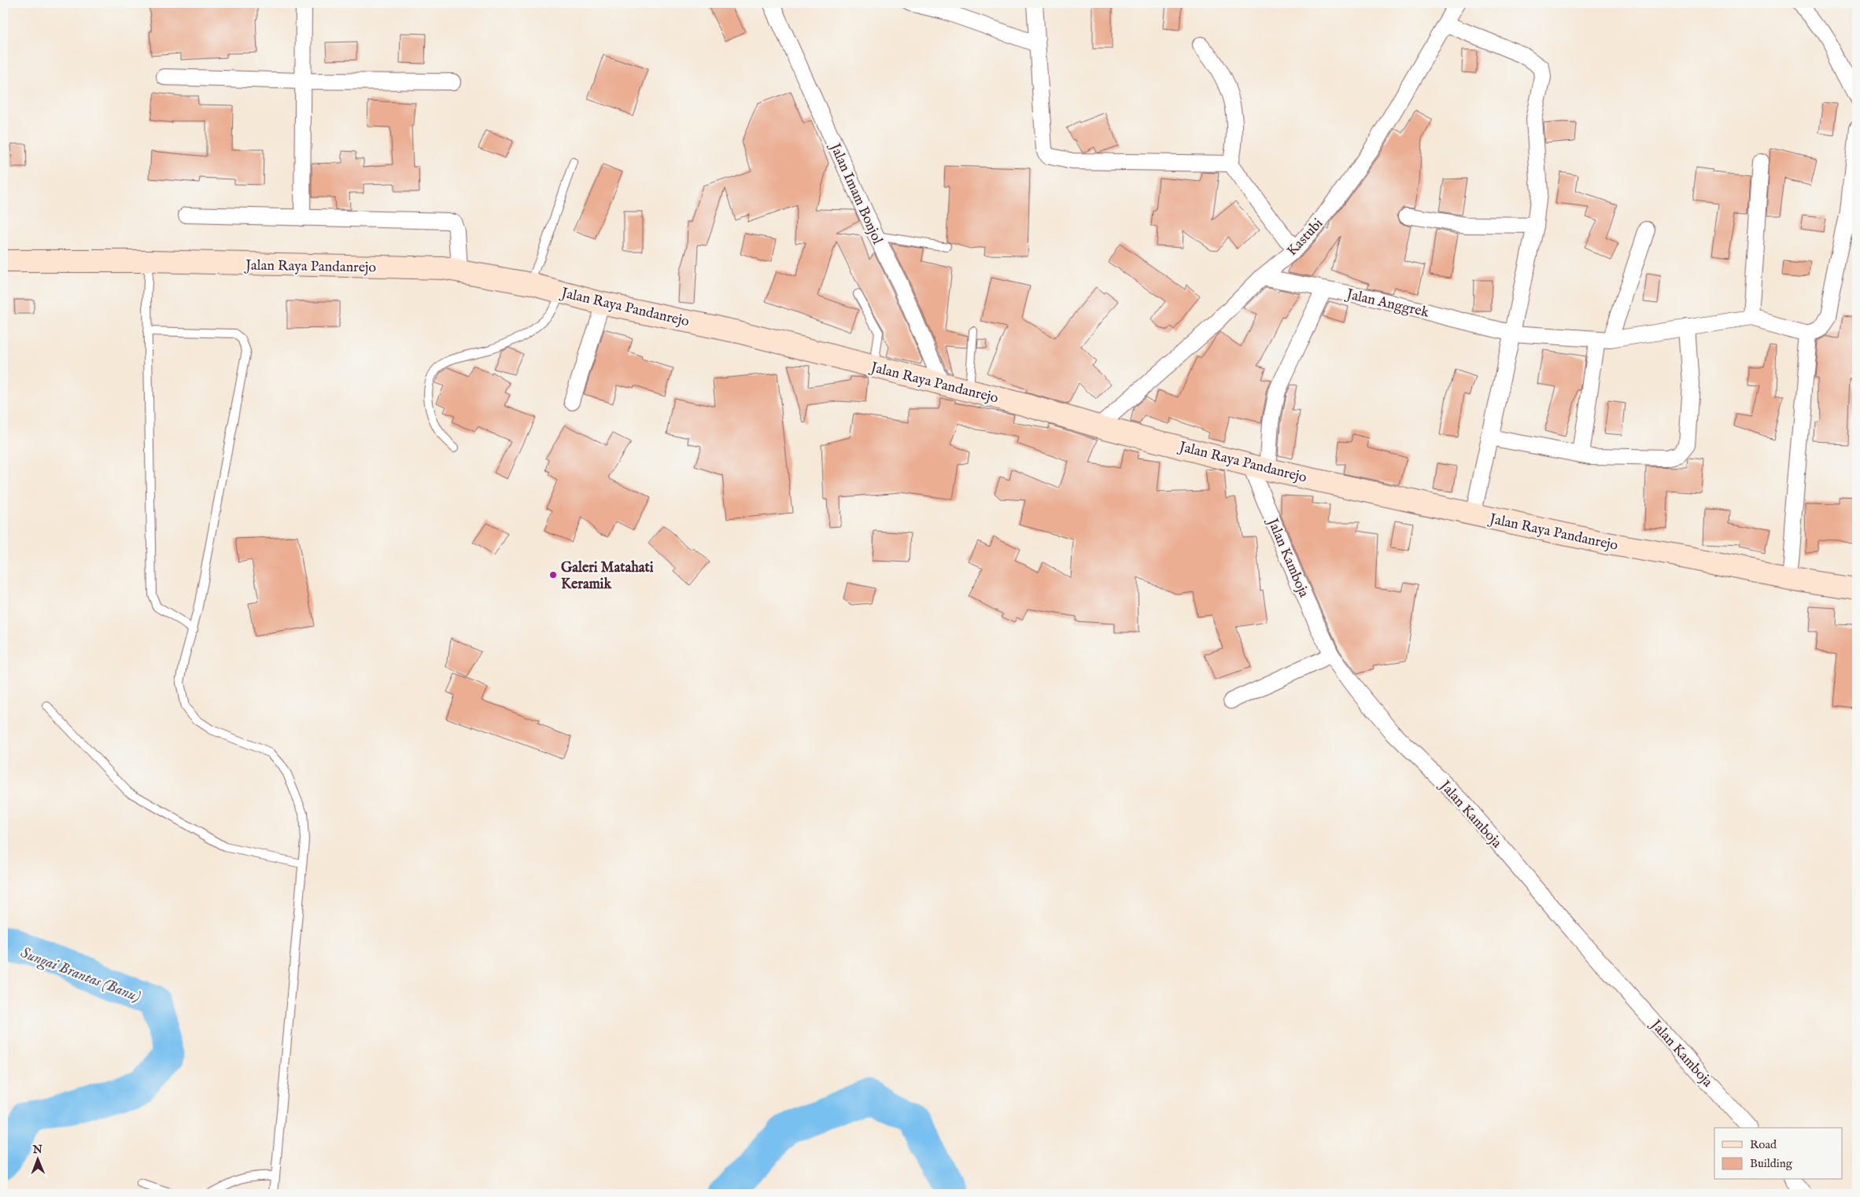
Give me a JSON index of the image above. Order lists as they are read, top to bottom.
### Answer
{
  "streets": {
    "main road": ["Jalan Raya Pandanrejo"],
    "street": [
      "Jalan Imam Bonjol",
      "Kastubi",
      "Jalan Anggrek",
      "Jalan Kamboja"
    ]
  },
  "crossings": [
    ["Jalan Imam Bonjol", "Jalan Raya Pandanrejo"],
    ["Kastubi", "Jalan Raya Pandanrejo"],
    ["Kastubi", "Jalan Anggrek"],
    ["Jalan Raya Pandanrejo", "Jalan Kamboja"]
  ],
  "water": ["Sungai Brantas (Banu)"],
  "places": ["Galeri Matahati Keramik"],
  "legend": ["Road", "Building"],
  "north": "top"
}
